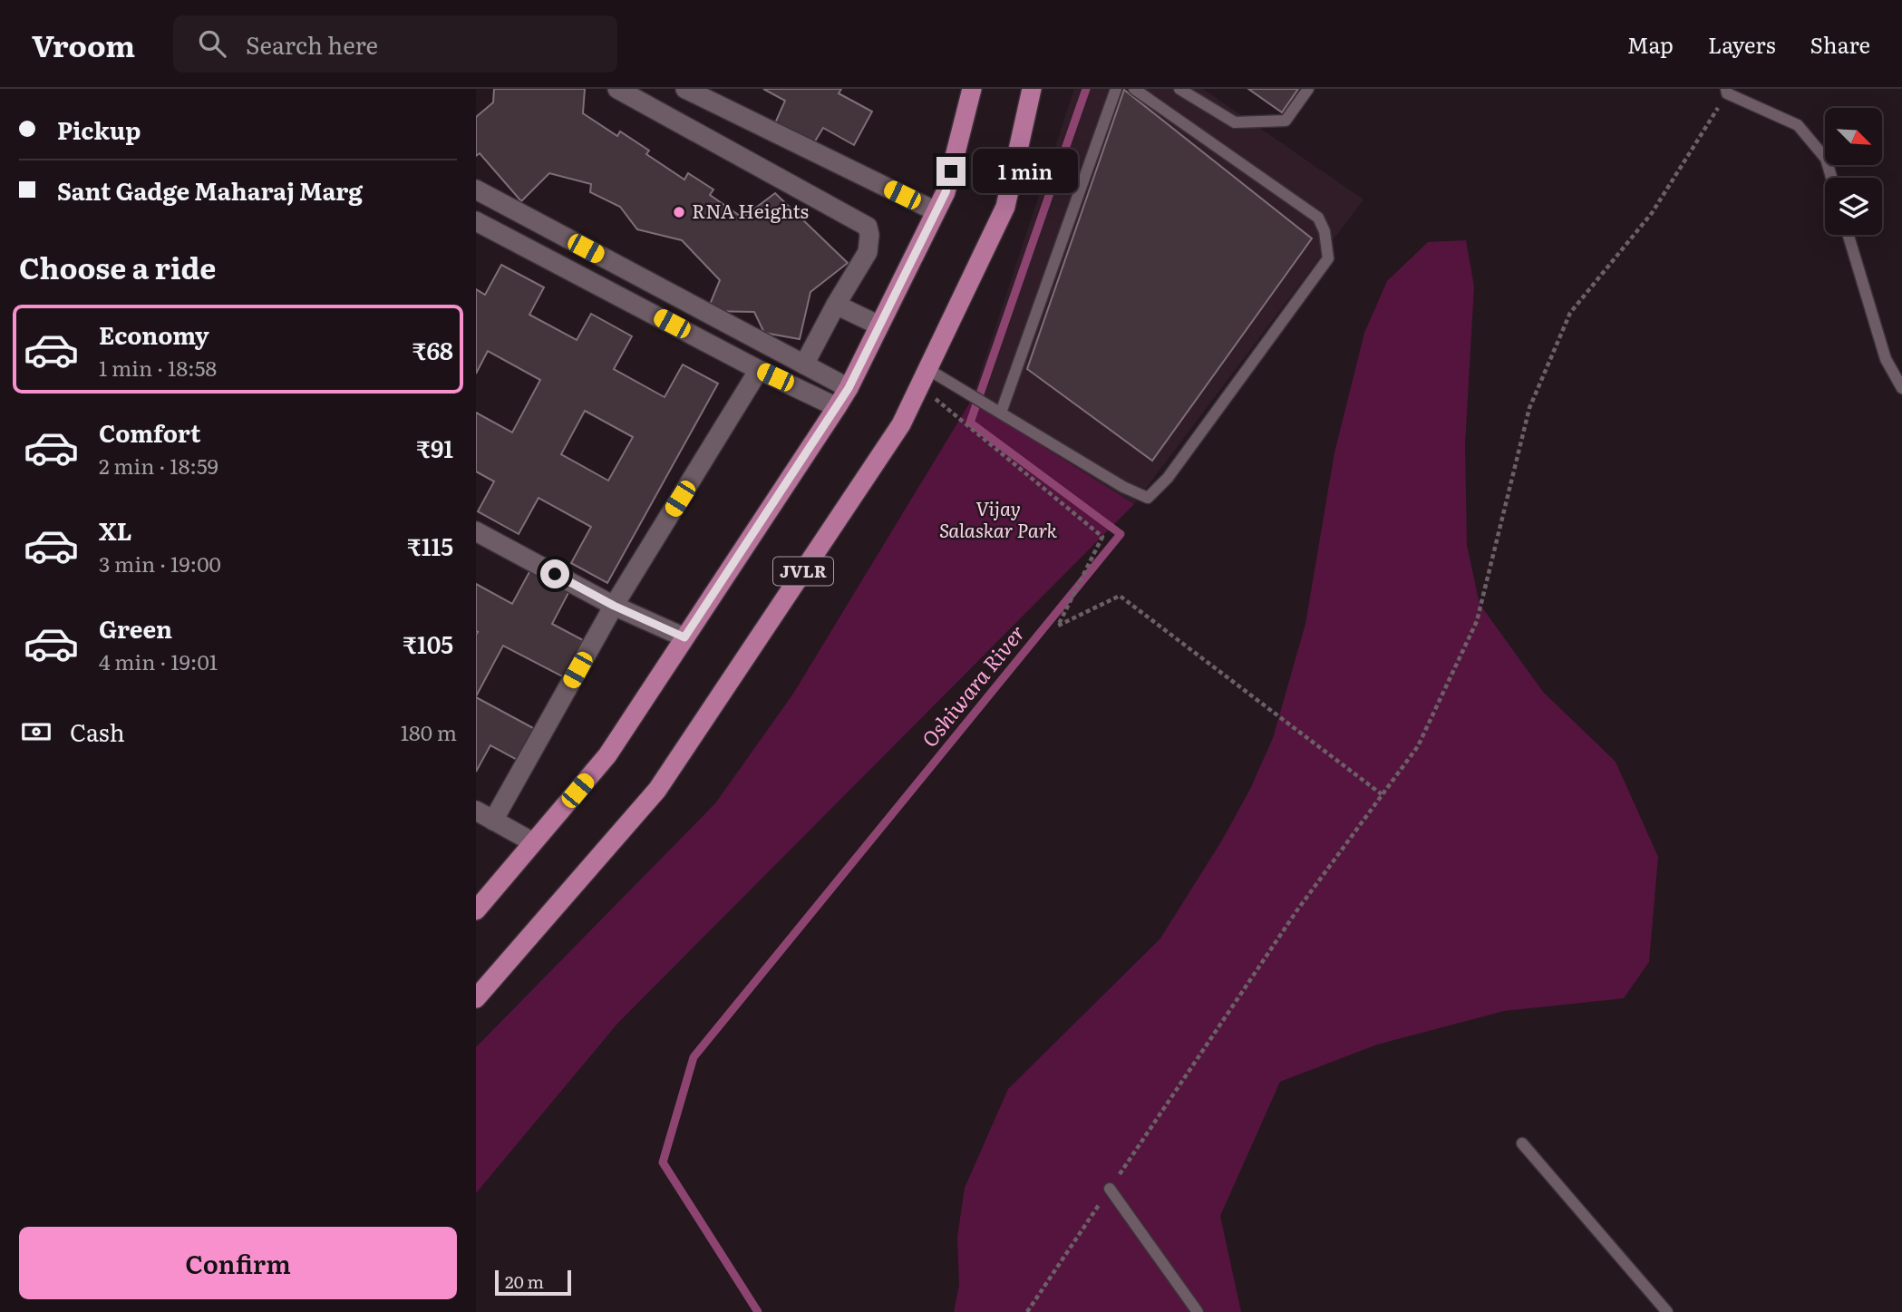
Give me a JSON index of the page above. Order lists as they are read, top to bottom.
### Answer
{
  "streets": {
    "main road": ["JVLR"]
  },
  "water": ["Oshiwara River"],
  "parks": ["Vijay Salaskar Park"],
  "places": ["RNA Heights"],
  "scale_bar": "20 m",
  "north": "bottom right",
  "page": {
    "header": "Vroom",
    "search": "Search here",
    "nav": ["Map", "Layers", "Share"],
    "banner": ["Pickup", "Sant Gadge Maharaj Marg"],
    "bubble": "1 min",
    "heading": "Choose a ride",
    "list": [
      {
        "name": "Economy",
        "note": "1 min · 18:58",
        "value": "₹68"
      },
      {
        "name": "Comfort",
        "note": "2 min · 18:59",
        "value": "₹91"
      },
      {
        "name": "XL",
        "note": "3 min · 19:00",
        "value": "₹115"
      },
      {
        "name": "Green",
        "note": "4 min · 19:01",
        "value": "₹105"
      }
    ],
    "pay": ["Cash", "180 m"],
    "buttons": "Confirm",
    "scale": "20 m"
  }
}
